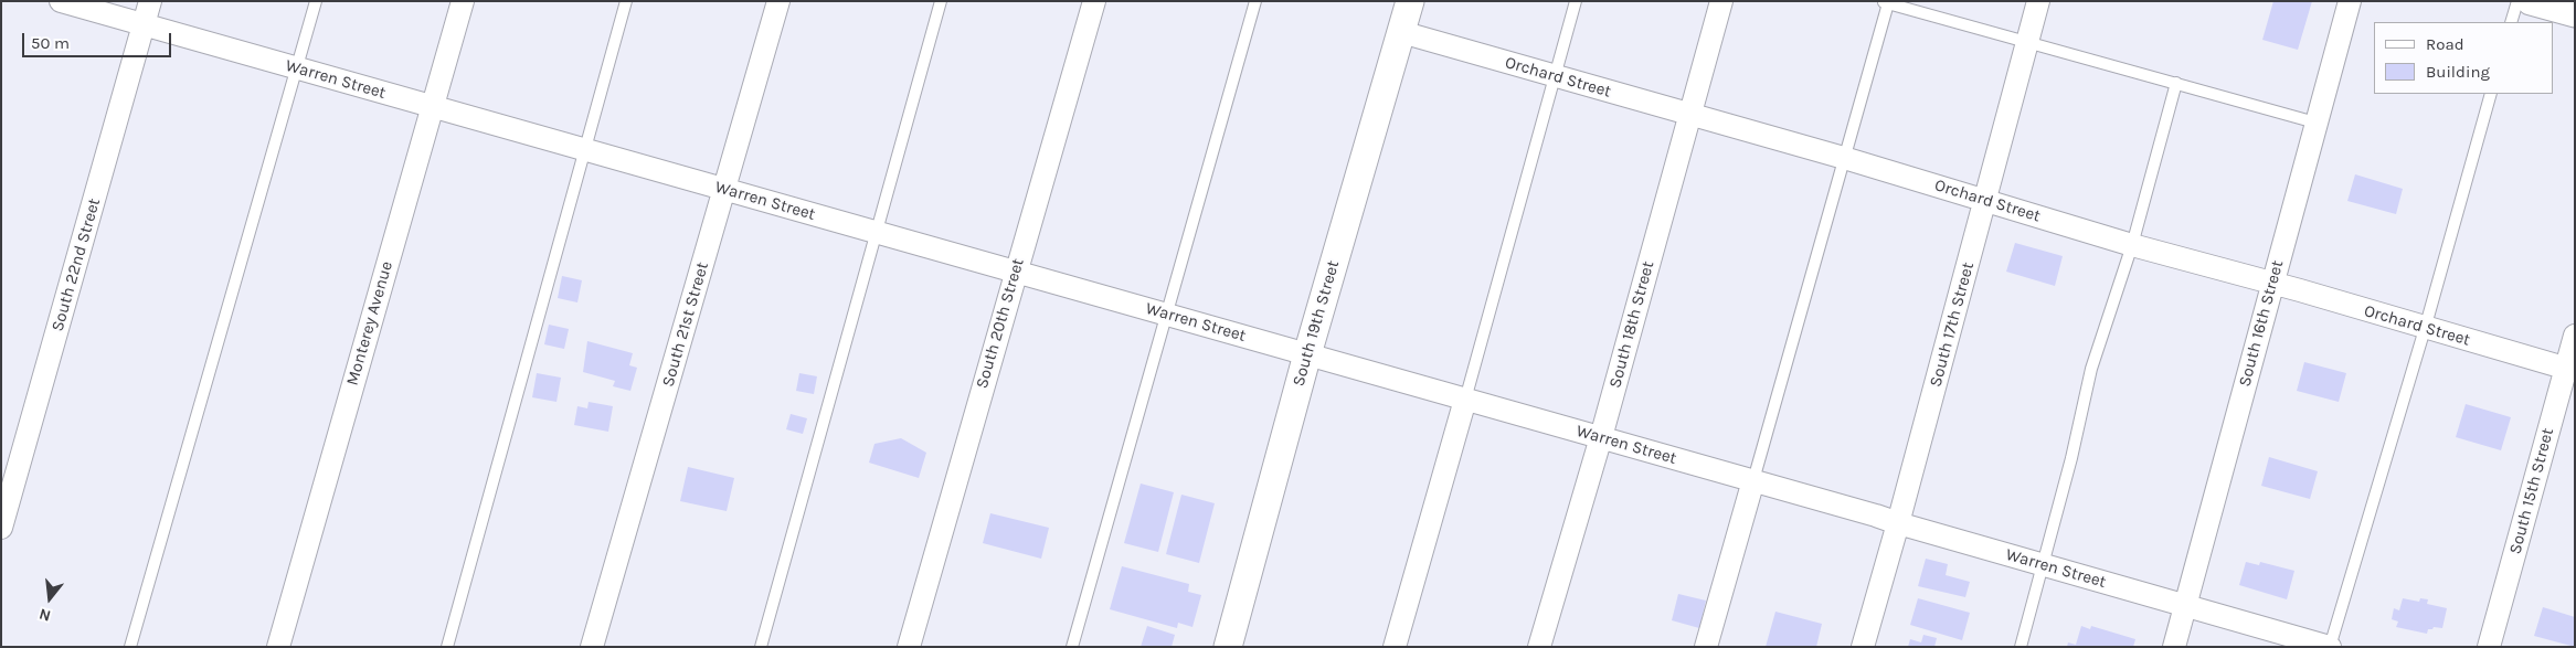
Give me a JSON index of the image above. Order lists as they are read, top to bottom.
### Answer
{
  "streets": {
    "street": [
      "Orchard Street",
      "Warren Street",
      "South 22nd Street",
      "Monterey Avenue",
      "South 20th Street",
      "South 19th Street",
      "South 16th Street",
      "South 21st Street",
      "South 18th Street",
      "South 17th Street",
      "South 15th Street"
    ]
  },
  "crossings": [
    ["Orchard Street", "South 19th Street"],
    ["Orchard Street", "South 16th Street"],
    ["Orchard Street", "South 18th Street"],
    ["Orchard Street", "South 17th Street"],
    ["Orchard Street", "South 15th Street"],
    ["Warren Street", "South 22nd Street"],
    ["Warren Street", "Monterey Avenue"],
    ["Warren Street", "South 20th Street"],
    ["Warren Street", "South 19th Street"],
    ["Warren Street", "South 16th Street"],
    ["Warren Street", "South 21st Street"],
    ["Warren Street", "South 18th Street"],
    ["Warren Street", "South 17th Street"]
  ],
  "legend": ["Road", "Building"],
  "scale_bar": "50 m",
  "north": "bottom"
}
